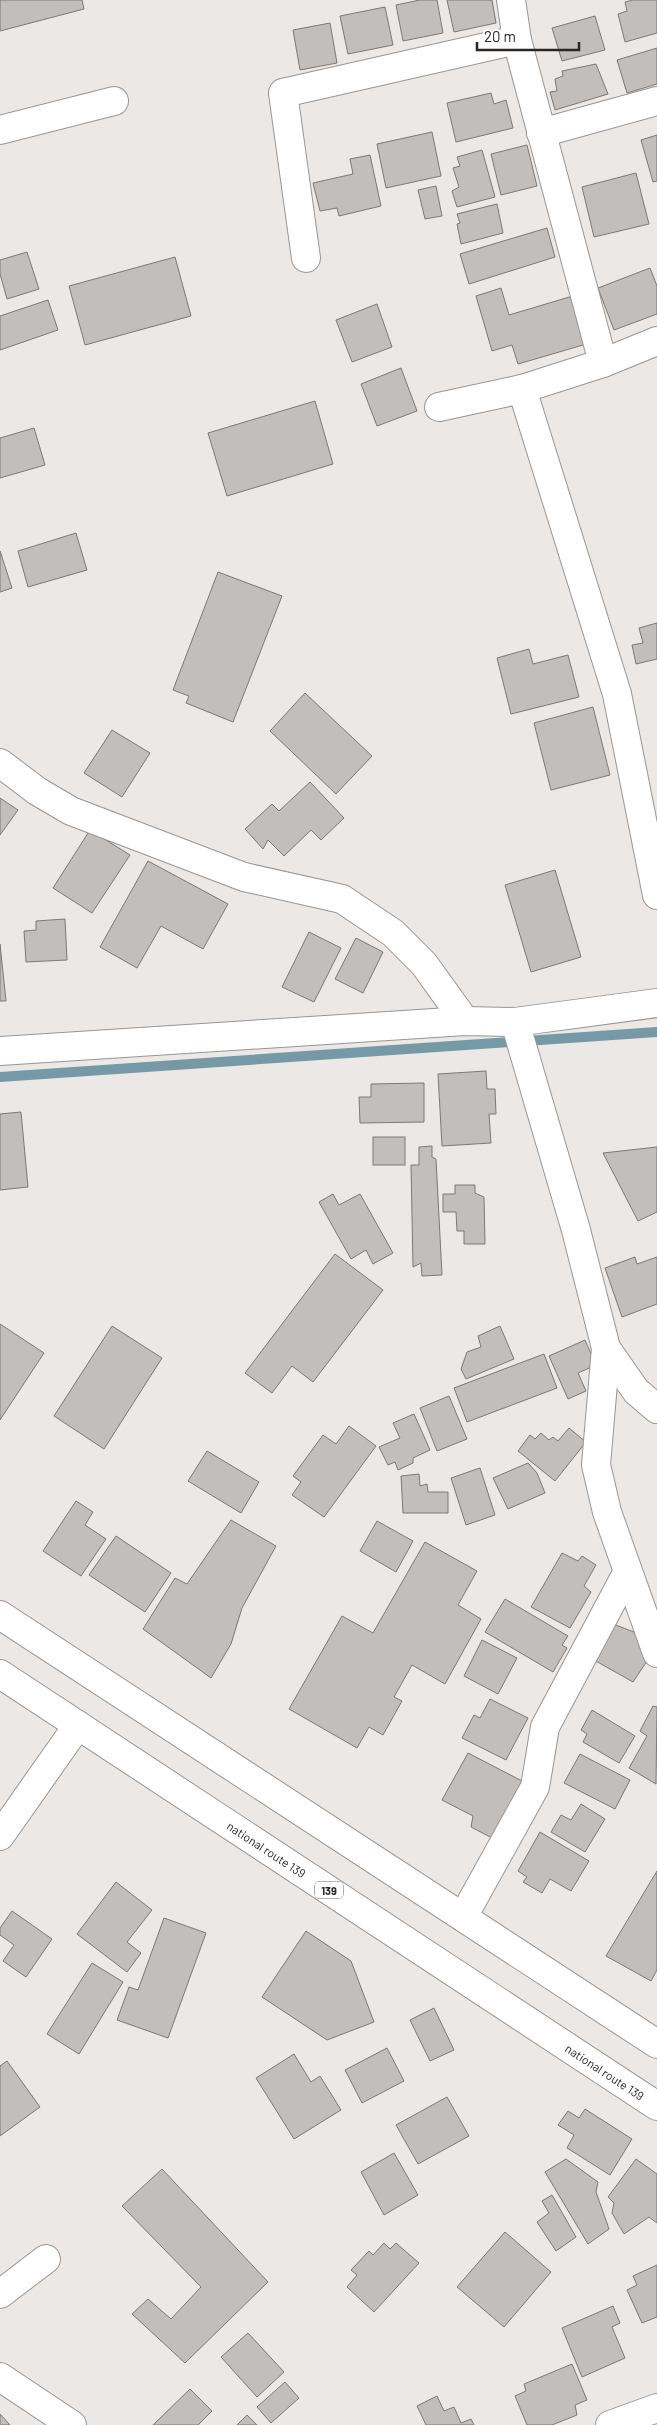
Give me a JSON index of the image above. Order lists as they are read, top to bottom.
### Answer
{
  "streets": {
    "main road": ["national route 139", "139"]
  },
  "scale_bar": "20 m"
}
